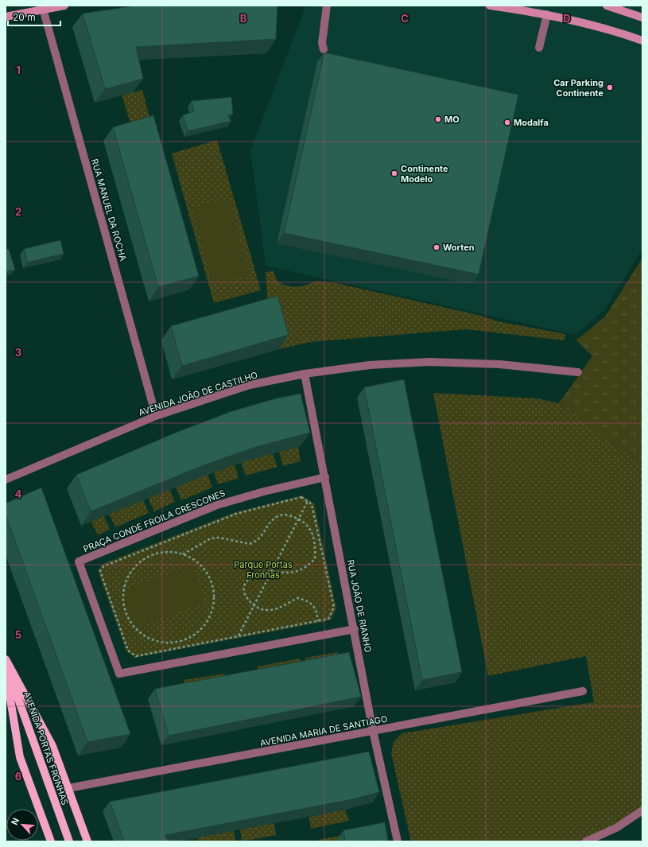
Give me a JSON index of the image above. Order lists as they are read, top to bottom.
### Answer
{
  "streets": {
    "main road": ["AVENIDA PORTAS FRONHAS"],
    "street": [
      "RUA MANUEL DA ROCHA",
      "AVENIDA JOÃO DE CASTILHO",
      "PRAÇA CONDE FROILA CRESCONES",
      "RUA JOÃO DE RIANHO",
      "AVENIDA MARIA DE SANTIAGO"
    ]
  },
  "crossings": [
    ["RUA MANUEL DA ROCHA", "AVENIDA JOÃO DE CASTILHO"],
    ["AVENIDA JOÃO DE CASTILHO", "RUA JOÃO DE RIANHO"],
    ["PRAÇA CONDE FROILA CRESCONES", "RUA JOÃO DE RIANHO"],
    ["RUA JOÃO DE RIANHO", "AVENIDA MARIA DE SANTIAGO"]
  ],
  "parks": ["Parque Portas Fronhas"],
  "places": [
    "Car Parking Continente",
    "MO",
    "Modalfa",
    "Continente Modelo",
    "Worten"
  ],
  "scale_bar": "20 m",
  "north": "top left",
  "grid": {
    "columns": ["B", "C", "D"],
    "rows": [
      "1",
      "2",
      "3",
      "4",
      "5",
      "6"
    ]
  }
}
